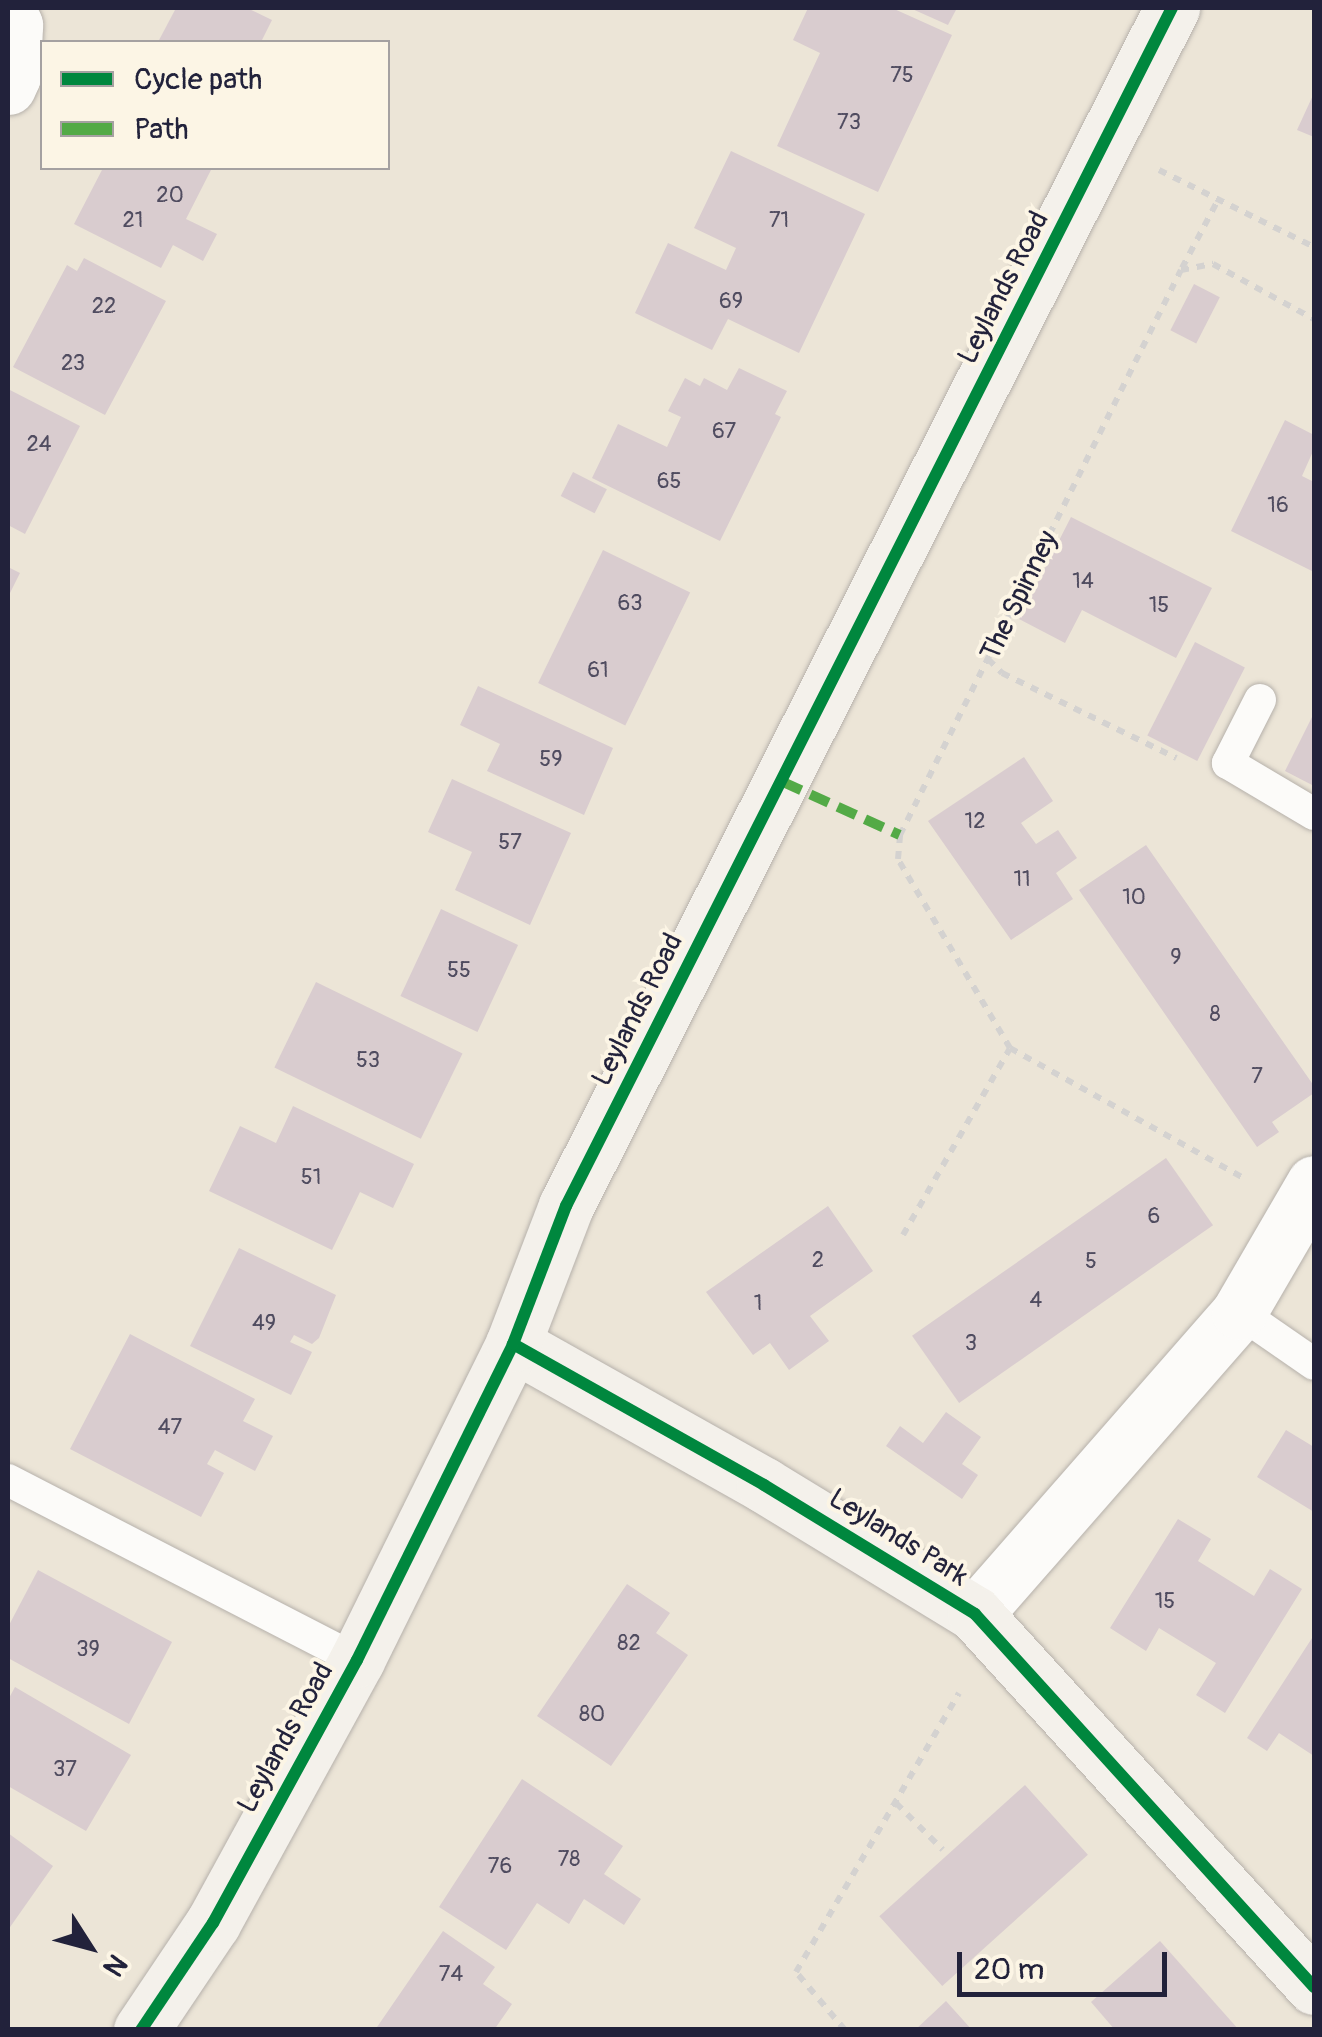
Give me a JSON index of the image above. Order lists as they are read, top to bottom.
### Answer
{
  "streets": {
    "street": ["Leylands Road", "Leylands Park"],
    "path": ["The Spinney"]
  },
  "crossings": [
    ["Leylands Road", "Leylands Park"]
  ],
  "house_numbers": [
    "75",
    "73",
    "20",
    "21",
    "71",
    "69",
    "22",
    "23",
    "67",
    "24",
    "65",
    "16",
    "14",
    "63",
    "15",
    "61",
    "59",
    "12",
    "57",
    "11",
    "10",
    "9",
    "55",
    "8",
    "53",
    "7",
    "51",
    "6",
    "2",
    "5",
    "4",
    "1",
    "49",
    "3",
    "47",
    "15",
    "82",
    "39",
    "80",
    "37",
    "78",
    "76",
    "74"
  ],
  "legend": ["Cycle path", "Path"],
  "scale_bar": "20 m",
  "north": "bottom right"
}
